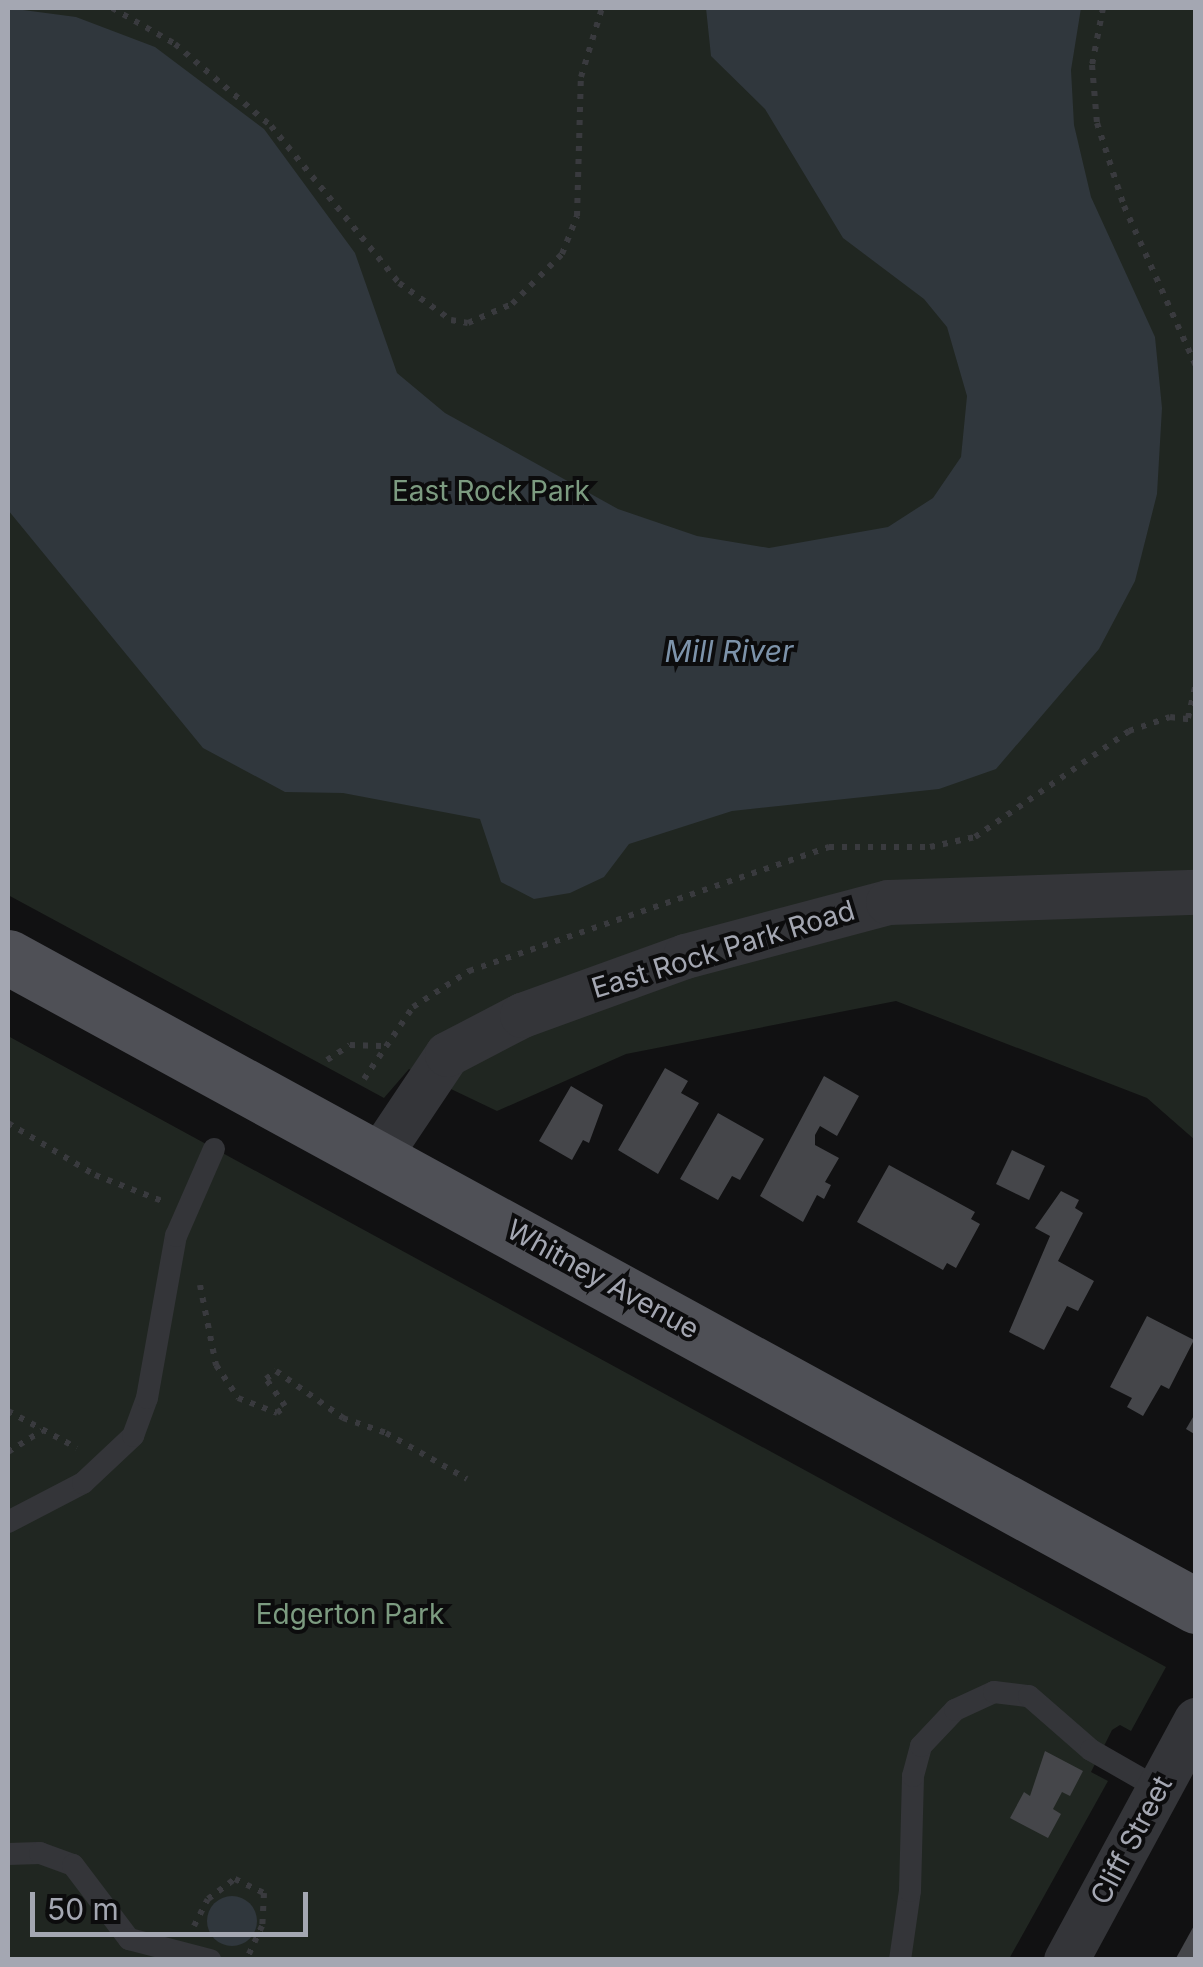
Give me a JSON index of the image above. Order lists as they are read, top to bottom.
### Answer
{
  "streets": {
    "main road": ["Whitney Avenue"],
    "street": ["East Rock Park Road", "Cliff Street"]
  },
  "crossings": [
    ["East Rock Park Road", "Whitney Avenue"]
  ],
  "water": ["Mill River"],
  "parks": ["East Rock Park", "Edgerton Park"],
  "scale_bar": "50 m"
}
